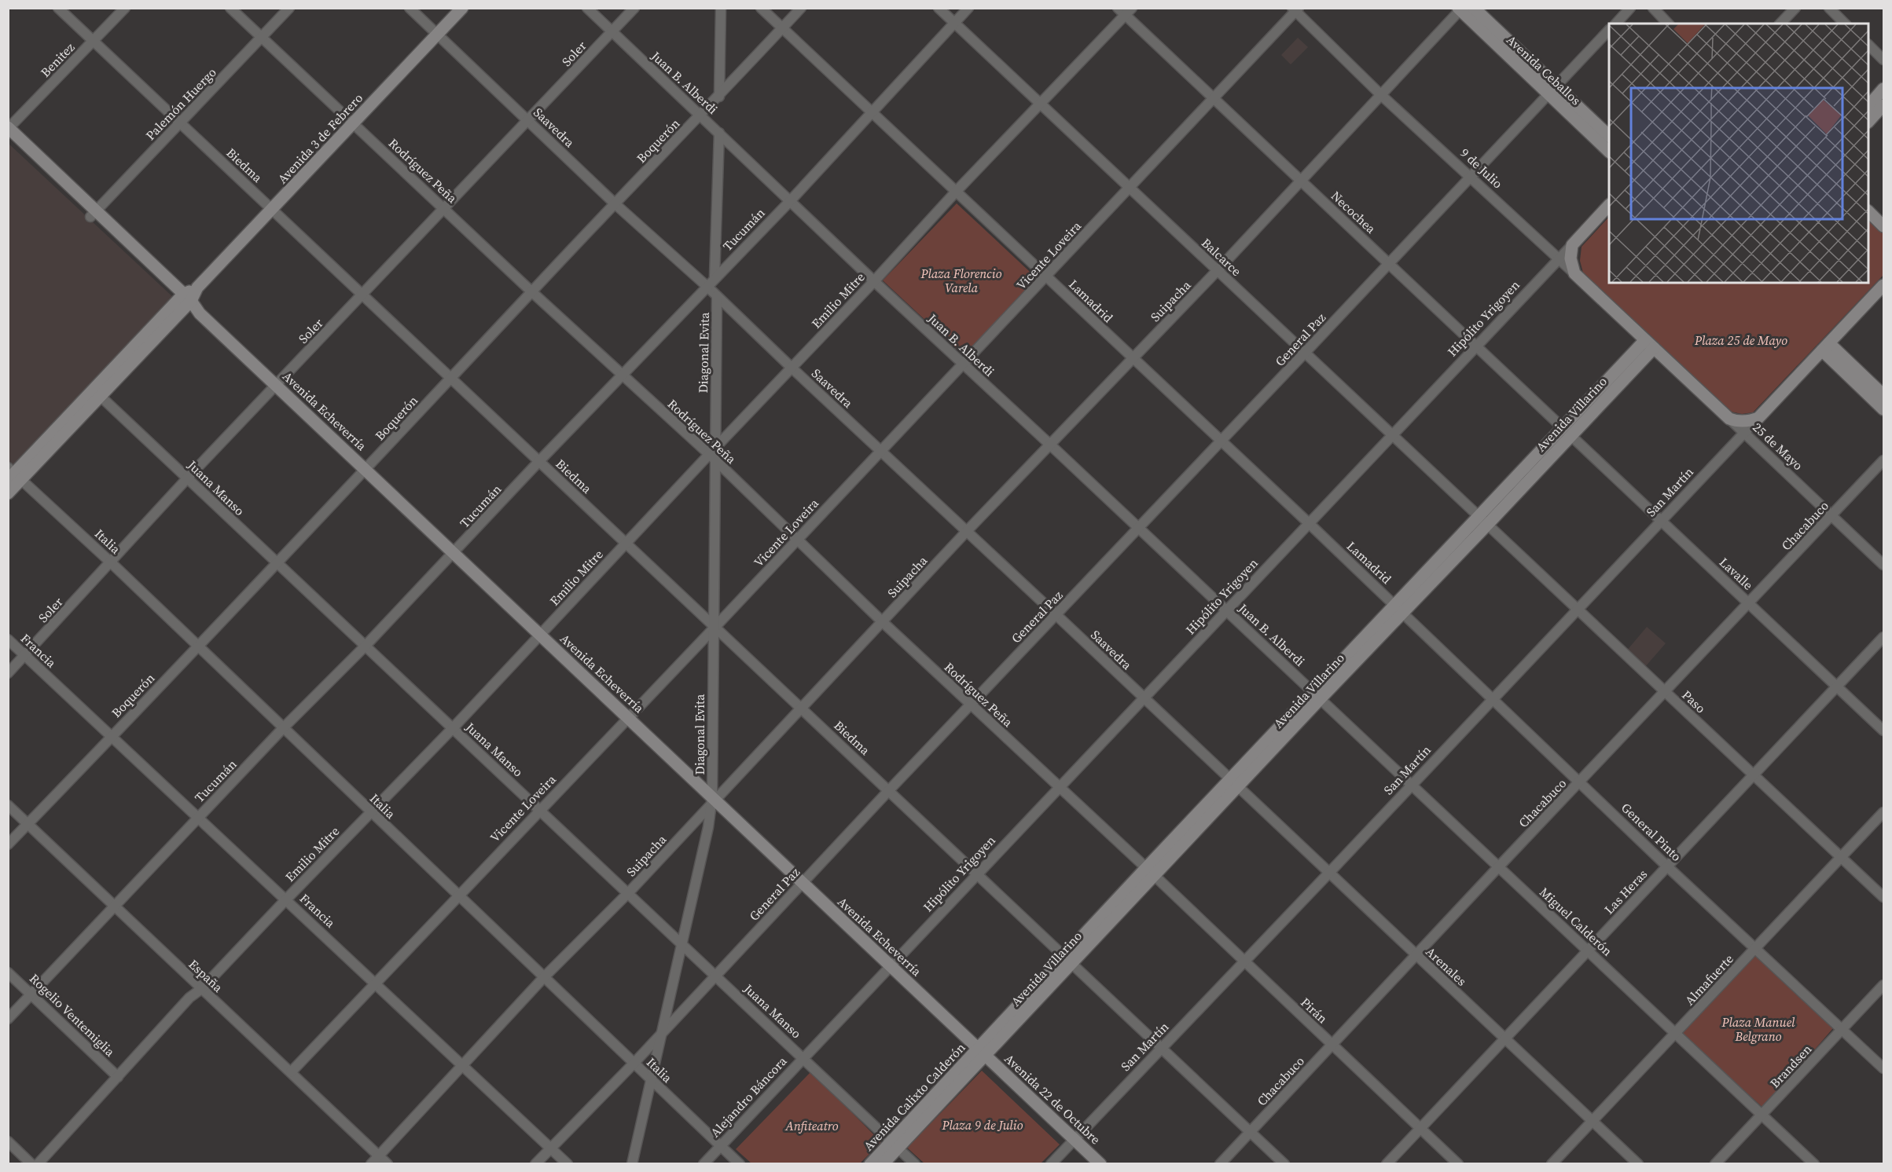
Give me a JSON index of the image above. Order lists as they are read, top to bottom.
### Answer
{
  "streets": {
    "main road": [
      "Avenida Ceballos",
      "Avenida 3 de Febrero",
      "9 de Julio",
      "Hipólito Yrigoyen",
      "Avenida Echeverría",
      "Avenida Villarino",
      "25 de Mayo",
      "San Martín",
      "Avenida Calixto Calderón",
      "Avenida 22 de Octubre"
    ],
    "street": [
      "Soler",
      "Benitez",
      "Juan B. Alberdi",
      "Palemón Huergo",
      "Saavedra",
      "Boquerón",
      "Biedma",
      "Rodríguez Peña",
      "Necochea",
      "Tucumán",
      "Vicente Loveira",
      "Balcarce",
      "Emilio Mitre",
      "Lamadrid",
      "Suipacha",
      "General Paz",
      "Diagonal Evita",
      "Juana Manso",
      "Chacabuco",
      "Italia",
      "Lavalle",
      "Francia",
      "Paso",
      "General Pinto",
      "Las Heras",
      "Miguel Calderón",
      "Arenales",
      "España",
      "Almafuerte",
      "Pirán",
      "Rogelio Ventemiglia",
      "Brandsen",
      "Alejandro Báncora"
    ]
  },
  "crossings": [
    ["Soler", "Juan B. Alberdi"],
    ["Soler", "Saavedra"],
    ["Soler", "Biedma"],
    ["Soler", "Rodríguez Peña"],
    ["Soler", "Avenida Echeverría"],
    ["Soler", "Juana Manso"],
    ["Soler", "Italia"],
    ["Soler", "Francia"],
    ["Benitez", "Biedma"],
    ["Benitez", "Avenida Echeverría"],
    ["Avenida Ceballos", "Suipacha"],
    ["Avenida Ceballos", "General Paz"],
    ["Juan B. Alberdi", "Boquerón"],
    ["Juan B. Alberdi", "Tucumán"],
    ["Juan B. Alberdi", "Vicente Loveira"],
    ["Juan B. Alberdi", "Emilio Mitre"],
    ["Juan B. Alberdi", "Suipacha"],
    ["Juan B. Alberdi", "Hipólito Yrigoyen"],
    ["Juan B. Alberdi", "General Paz"],
    ["Juan B. Alberdi", "Avenida Villarino"],
    ["Juan B. Alberdi", "Miguel Calderón"],
    ["Palemón Huergo", "Biedma"],
    ["Palemón Huergo", "Rodríguez Peña"],
    ["Palemón Huergo", "Avenida Echeverría"],
    ["Saavedra", "Avenida 3 de Febrero"],
    ["Saavedra", "Boquerón"],
    ["Saavedra", "Tucumán"],
    ["Saavedra", "Vicente Loveira"],
    ["Saavedra", "Emilio Mitre"],
    ["Saavedra", "Suipacha"],
    ["Saavedra", "Hipólito Yrigoyen"],
    ["Saavedra", "General Paz"],
    ["Saavedra", "Diagonal Evita"],
    ["Saavedra", "Avenida Villarino"],
    ["Saavedra", "Arenales"],
    ["Avenida 3 de Febrero", "Biedma"],
    ["Avenida 3 de Febrero", "Rodríguez Peña"],
    ["Avenida 3 de Febrero", "Avenida Echeverría"],
    ["Avenida 3 de Febrero", "Juana Manso"],
    ["Avenida 3 de Febrero", "Italia"],
    ["Boquerón", "Biedma"],
    ["Boquerón", "Rodríguez Peña"],
    ["Boquerón", "Lamadrid"],
    ["Boquerón", "Avenida Echeverría"],
    ["Boquerón", "Juana Manso"],
    ["Boquerón", "Italia"],
    ["Boquerón", "Francia"],
    ["Boquerón", "España"],
    ["Biedma", "Tucumán"],
    ["Biedma", "Vicente Loveira"],
    ["Biedma", "Emilio Mitre"],
    ["Biedma", "Suipacha"],
    ["Biedma", "Hipólito Yrigoyen"],
    ["Biedma", "General Paz"],
    ["Biedma", "Diagonal Evita"],
    ["Biedma", "Avenida Villarino"],
    ["Biedma", "San Martín"],
    ["Biedma", "Chacabuco"],
    ["9 de Julio", "Vicente Loveira"],
    ["9 de Julio", "Suipacha"],
    ["9 de Julio", "Hipólito Yrigoyen"],
    ["9 de Julio", "General Paz"],
    ["9 de Julio", "Avenida Villarino"],
    ["9 de Julio", "25 de Mayo"],
    ["Rodríguez Peña", "Tucumán"],
    ["Rodríguez Peña", "Vicente Loveira"],
    ["Rodríguez Peña", "Emilio Mitre"],
    ["Rodríguez Peña", "Suipacha"],
    ["Rodríguez Peña", "Hipólito Yrigoyen"],
    ["Rodríguez Peña", "General Paz"],
    ["Rodríguez Peña", "Diagonal Evita"],
    ["Rodríguez Peña", "Avenida Villarino"],
    ["Rodríguez Peña", "Pirán"],
    ["Necochea", "Vicente Loveira"],
    ["Necochea", "Emilio Mitre"],
    ["Necochea", "Suipacha"],
    ["Necochea", "Hipólito Yrigoyen"],
    ["Necochea", "General Paz"],
    ["Necochea", "Avenida Villarino"],
    ["Necochea", "Lavalle"],
    ["Tucumán", "Balcarce"],
    ["Tucumán", "Lamadrid"],
    ["Tucumán", "Avenida Echeverría"],
    ["Tucumán", "Juana Manso"],
    ["Tucumán", "Italia"],
    ["Tucumán", "Francia"],
    ["Tucumán", "España"],
    ["Tucumán", "Rogelio Ventemiglia"],
    ["Vicente Loveira", "Balcarce"],
    ["Vicente Loveira", "Lamadrid"],
    ["Vicente Loveira", "Diagonal Evita"],
    ["Vicente Loveira", "Avenida Echeverría"],
    ["Vicente Loveira", "Juana Manso"],
    ["Vicente Loveira", "Italia"],
    ["Vicente Loveira", "Francia"],
    ["Vicente Loveira", "España"],
    ["Balcarce", "Emilio Mitre"],
    ["Balcarce", "Suipacha"],
    ["Balcarce", "Hipólito Yrigoyen"],
    ["Balcarce", "General Paz"],
    ["Balcarce", "Avenida Villarino"],
    ["Balcarce", "Paso"],
    ["Emilio Mitre", "Lamadrid"],
    ["Emilio Mitre", "Diagonal Evita"],
    ["Emilio Mitre", "Avenida Echeverría"],
    ["Emilio Mitre", "Juana Manso"],
    ["Emilio Mitre", "Italia"],
    ["Emilio Mitre", "Francia"],
    ["Emilio Mitre", "España"],
    ["Emilio Mitre", "Rogelio Ventemiglia"],
    ["Lamadrid", "Suipacha"],
    ["Lamadrid", "Hipólito Yrigoyen"],
    ["Lamadrid", "General Paz"],
    ["Lamadrid", "Avenida Villarino"],
    ["Lamadrid", "General Pinto"],
    ["Suipacha", "Diagonal Evita"],
    ["Suipacha", "Avenida Echeverría"],
    ["Suipacha", "Juana Manso"],
    ["Suipacha", "Italia"],
    ["Suipacha", "Francia"],
    ["Suipacha", "España"],
    ["Hipólito Yrigoyen", "Avenida Echeverría"],
    ["Hipólito Yrigoyen", "Alejandro Báncora"],
    ["General Paz", "Diagonal Evita"],
    ["General Paz", "Avenida Echeverría"],
    ["General Paz", "Juana Manso"],
    ["General Paz", "Italia"],
    ["General Paz", "Francia"],
    ["Diagonal Evita", "Avenida Echeverría"],
    ["Diagonal Evita", "Juana Manso"],
    ["Diagonal Evita", "Italia"],
    ["Avenida Echeverría", "Avenida Villarino"],
    ["Avenida Echeverría", "Alejandro Báncora"],
    ["Avenida Echeverría", "Avenida Calixto Calderón"],
    ["Avenida Echeverría", "Avenida 22 de Octubre"],
    ["Avenida Villarino", "25 de Mayo"],
    ["Avenida Villarino", "Lavalle"],
    ["Avenida Villarino", "Paso"],
    ["Avenida Villarino", "General Pinto"],
    ["Avenida Villarino", "Miguel Calderón"],
    ["Avenida Villarino", "Arenales"],
    ["Avenida Villarino", "Pirán"],
    ["Avenida Villarino", "Avenida Calixto Calderón"],
    ["Avenida Villarino", "Avenida 22 de Octubre"],
    ["25 de Mayo", "San Martín"],
    ["25 de Mayo", "Chacabuco"],
    ["Juana Manso", "Alejandro Báncora"],
    ["Juana Manso", "Avenida Calixto Calderón"],
    ["San Martín", "Lavalle"],
    ["San Martín", "Paso"],
    ["San Martín", "General Pinto"],
    ["San Martín", "Miguel Calderón"],
    ["San Martín", "Arenales"],
    ["San Martín", "Pirán"],
    ["San Martín", "Avenida 22 de Octubre"],
    ["Chacabuco", "Lavalle"],
    ["Chacabuco", "Paso"],
    ["Chacabuco", "General Pinto"],
    ["Chacabuco", "Miguel Calderón"],
    ["Chacabuco", "Arenales"],
    ["Chacabuco", "Pirán"],
    ["Italia", "Alejandro Báncora"],
    ["Lavalle", "Las Heras"],
    ["Paso", "Las Heras"],
    ["Paso", "Almafuerte"],
    ["General Pinto", "Las Heras"],
    ["General Pinto", "Almafuerte"],
    ["General Pinto", "Brandsen"],
    ["Las Heras", "Miguel Calderón"],
    ["Las Heras", "Arenales"],
    ["Las Heras", "Pirán"],
    ["Miguel Calderón", "Almafuerte"],
    ["Miguel Calderón", "Brandsen"],
    ["Arenales", "Almafuerte"],
    ["Avenida Calixto Calderón", "Avenida 22 de Octubre"]
  ],
  "parks": [
    "Plaza Florencio Varela",
    "Plaza 25 de Mayo",
    "Plaza Manuel Belgrano",
    "Plaza 9 de Julio",
    "Anfiteatro"
  ]
}
